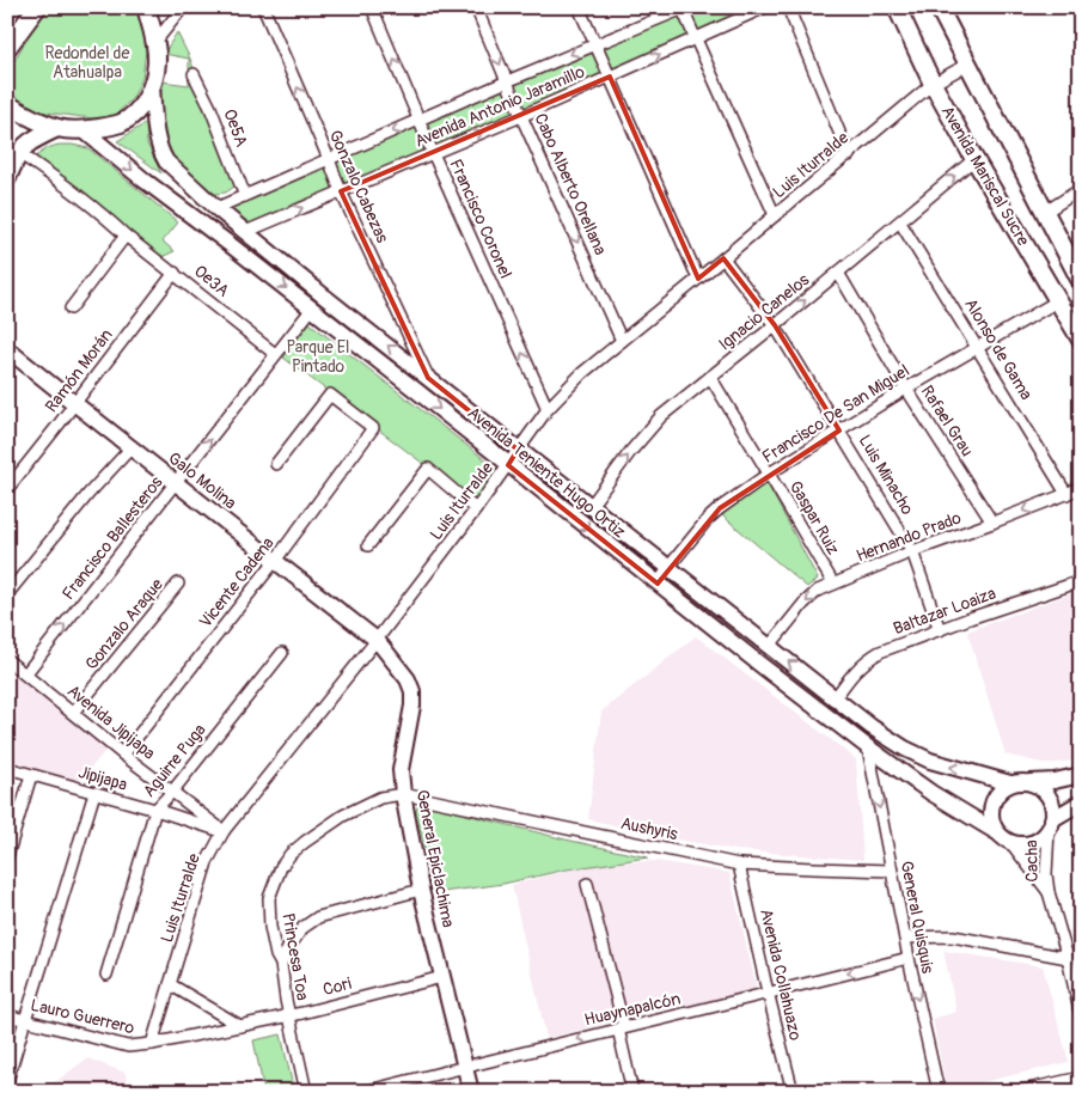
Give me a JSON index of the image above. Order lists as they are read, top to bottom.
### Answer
{
  "streets": {
    "main road": [
      "Avenida Mariscal Sucre",
      "Avenida Teniente Hugo Ortiz",
      "Galo Molina",
      "General Epiclachima"
    ],
    "street": [
      "Avenida Antonio Jaramillo",
      "Oe5A",
      "Luis Iturralde",
      "Cabo Alberto Orellana",
      "Gonzalo Cabezas",
      "Francisco Coronel",
      "Oe3A",
      "Ignacio Canelos",
      "Alonso de Gama",
      "Ramón Morán",
      "Francisco De San Miguel",
      "Rafael Grau",
      "Luis Minacho",
      "Gaspar Ruiz",
      "Hernando Prado",
      "Francisco Ballesteros",
      "Vicente Cadena",
      "Baltazar Loaiza",
      "Gonzalo Araque",
      "Avenida Jipijapa",
      "Aguirre Puga",
      "Jipijapa",
      "Aushyris",
      "Cacha",
      "General Quisquis",
      "Princesa Toa",
      "Avenida Collahuazo",
      "Cori",
      "Huaynapalcón",
      "Lauro Guerrero"
    ]
  },
  "crossings": [
    ["Avenida Antonio Jaramillo", "Oe5A"],
    ["Avenida Antonio Jaramillo", "Cabo Alberto Orellana"],
    ["Avenida Antonio Jaramillo", "Gonzalo Cabezas"],
    ["Avenida Antonio Jaramillo", "Francisco Coronel"],
    ["Avenida Antonio Jaramillo", "Avenida Teniente Hugo Ortiz"],
    ["Luis Iturralde", "Avenida Mariscal Sucre"],
    ["Luis Iturralde", "Cabo Alberto Orellana"],
    ["Luis Iturralde", "Francisco Coronel"],
    ["Luis Iturralde", "Avenida Teniente Hugo Ortiz"],
    ["Luis Iturralde", "Luis Minacho"],
    ["Luis Iturralde", "Galo Molina"],
    ["Luis Iturralde", "Avenida Jipijapa"],
    ["Luis Iturralde", "Jipijapa"],
    ["Luis Iturralde", "General Epiclachima"],
    ["Luis Iturralde", "Cori"],
    ["Luis Iturralde", "Lauro Guerrero"],
    ["Avenida Mariscal Sucre", "Ignacio Canelos"],
    ["Avenida Mariscal Sucre", "Francisco De San Miguel"],
    ["Gonzalo Cabezas", "Avenida Teniente Hugo Ortiz"],
    ["Oe3A", "Ramón Morán"],
    ["Oe3A", "Francisco Ballesteros"],
    ["Ignacio Canelos", "Alonso de Gama"],
    ["Ignacio Canelos", "Rafael Grau"],
    ["Ignacio Canelos", "Avenida Teniente Hugo Ortiz"],
    ["Ignacio Canelos", "Luis Minacho"],
    ["Ignacio Canelos", "Gaspar Ruiz"],
    ["Alonso de Gama", "Francisco De San Miguel"],
    ["Alonso de Gama", "Hernando Prado"],
    ["Ramón Morán", "Galo Molina"],
    ["Francisco De San Miguel", "Rafael Grau"],
    ["Francisco De San Miguel", "Avenida Teniente Hugo Ortiz"],
    ["Francisco De San Miguel", "Luis Minacho"],
    ["Francisco De San Miguel", "Gaspar Ruiz"],
    ["Rafael Grau", "Hernando Prado"],
    ["Avenida Teniente Hugo Ortiz", "Hernando Prado"],
    ["Avenida Teniente Hugo Ortiz", "Francisco Ballesteros"],
    ["Avenida Teniente Hugo Ortiz", "Baltazar Loaiza"],
    ["Avenida Teniente Hugo Ortiz", "Cacha"],
    ["Avenida Teniente Hugo Ortiz", "General Quisquis"],
    ["Luis Minacho", "Hernando Prado"],
    ["Luis Minacho", "Baltazar Loaiza"],
    ["Galo Molina", "Francisco Ballesteros"],
    ["Galo Molina", "Vicente Cadena"],
    ["Galo Molina", "General Epiclachima"],
    ["Gaspar Ruiz", "Hernando Prado"],
    ["Francisco Ballesteros", "Avenida Jipijapa"],
    ["Vicente Cadena", "Avenida Jipijapa"],
    ["Gonzalo Araque", "Avenida Jipijapa"],
    ["Avenida Jipijapa", "Aguirre Puga"],
    ["Avenida Jipijapa", "Jipijapa"],
    ["Aguirre Puga", "Jipijapa"],
    ["Aushyris", "General Epiclachima"],
    ["Aushyris", "General Quisquis"],
    ["Aushyris", "Princesa Toa"],
    ["Aushyris", "Avenida Collahuazo"],
    ["General Epiclachima", "Princesa Toa"],
    ["General Epiclachima", "Cori"],
    ["General Epiclachima", "Huaynapalcón"],
    ["General Quisquis", "Huaynapalcón"],
    ["Princesa Toa", "Cori"],
    ["Avenida Collahuazo", "Huaynapalcón"],
    ["Cori", "Lauro Guerrero"]
  ],
  "one_way": [
    "Cabo Alberto Orellana",
    "Gonzalo Cabezas",
    "Francisco Coronel",
    "Ignacio Canelos",
    "Hernando Prado",
    "General Quisquis",
    "Huaynapalcón"
  ],
  "parks": ["Redondel de Atahualpa", "Parque El Pintado"]
}
